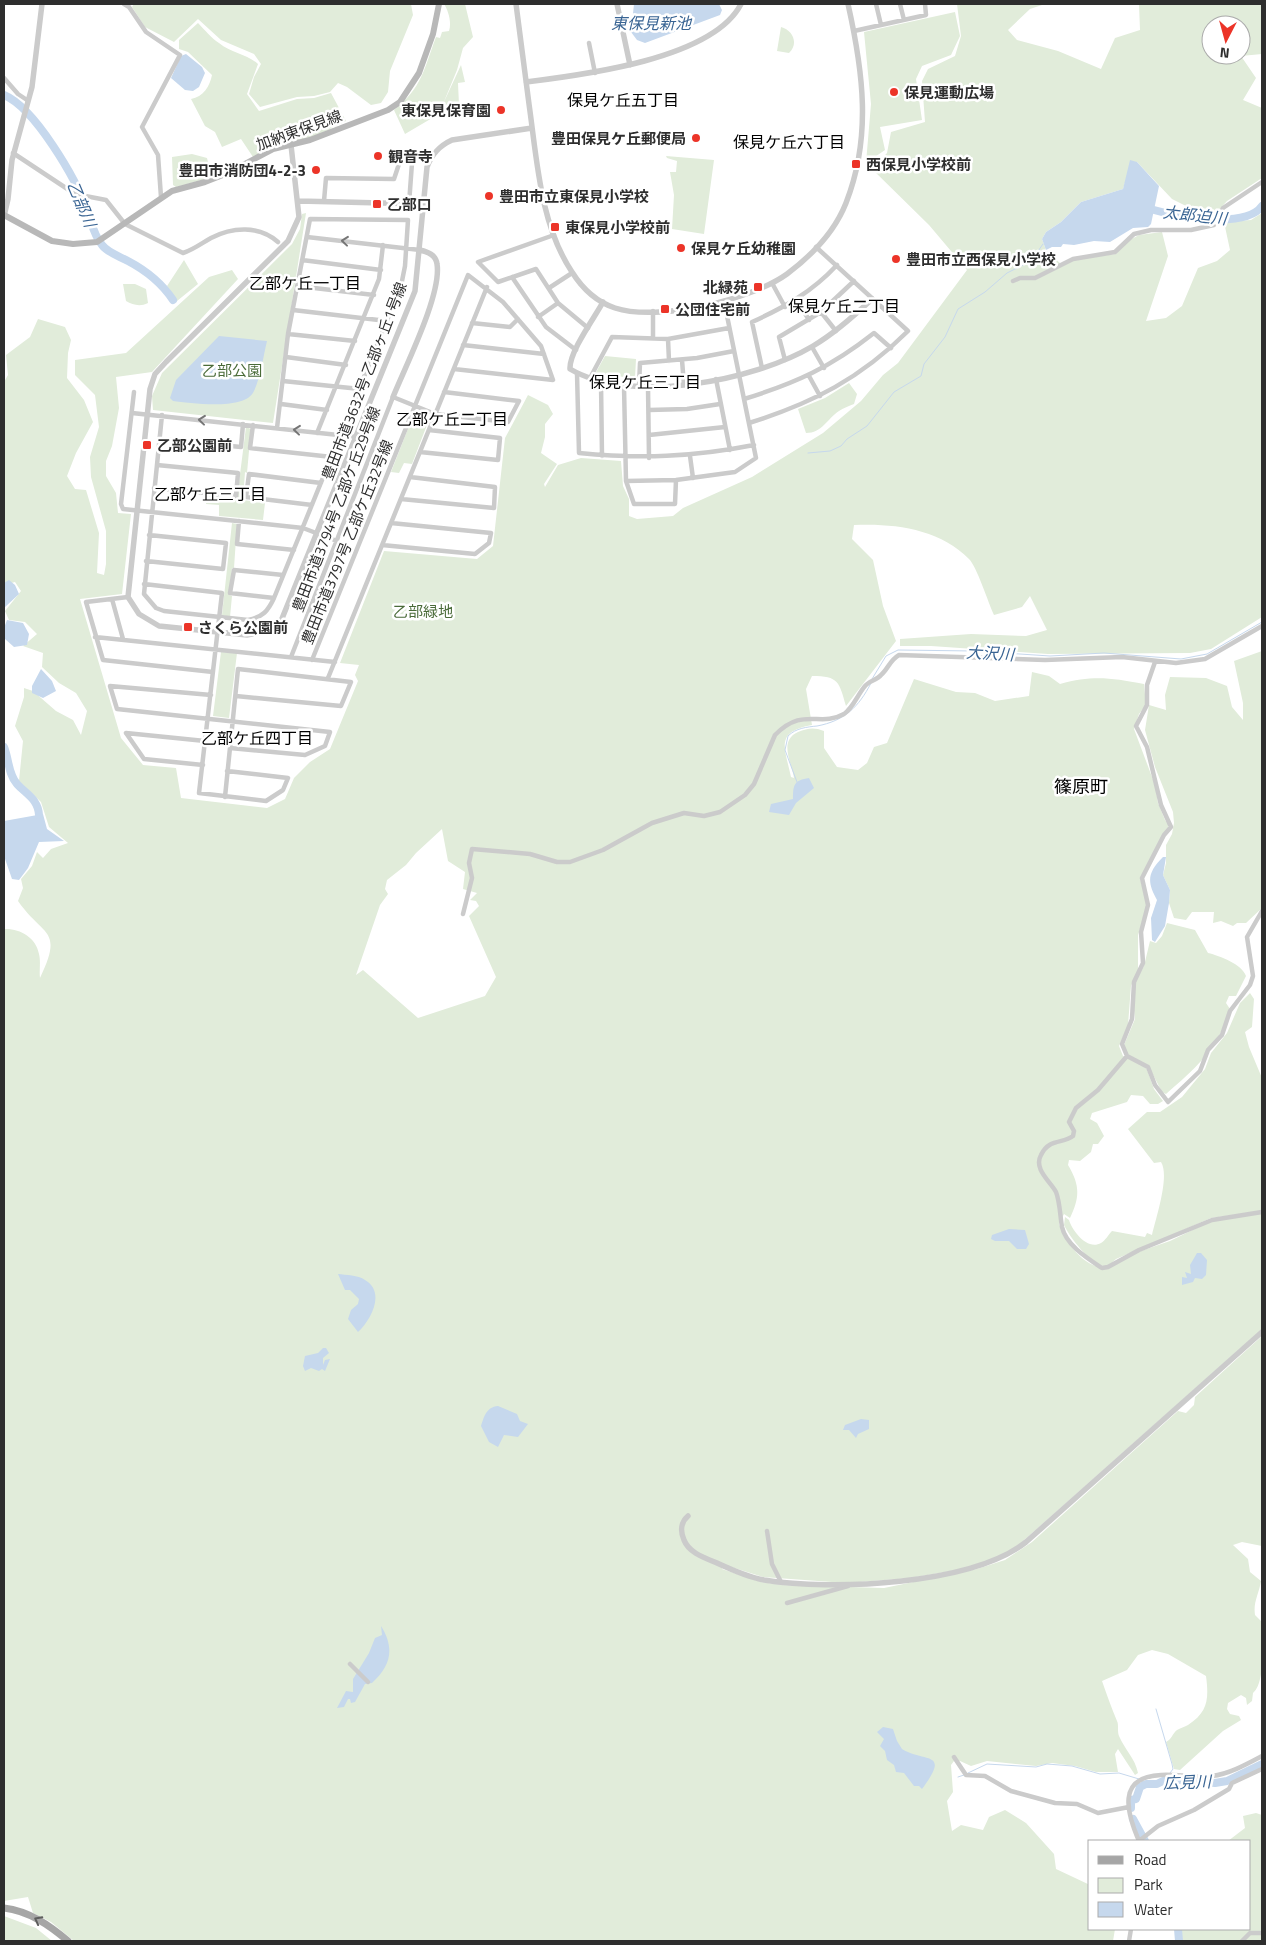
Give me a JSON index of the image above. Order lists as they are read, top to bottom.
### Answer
{
  "streets": {
    "main road": ["加納東保見線"],
    "street": ["豊田市道3632号 乙部ヶ丘1号線", "豊田市道3794号 乙部ケ丘29号線", "豊田市道3797号 乙部ケ丘32号線"]
  },
  "districts": [
    "保見ケ丘五丁目",
    "保見ケ丘六丁目",
    "乙部ケ丘一丁目",
    "保見ケ丘二丁目",
    "保見ケ丘三丁目",
    "乙部ケ丘二丁目",
    "乙部ケ丘三丁目",
    "乙部ケ丘四丁目",
    "篠原町"
  ],
  "water": [
    "東保見新池",
    "乙部川",
    "太郎迫川",
    "大沢川",
    "広見川"
  ],
  "parks": ["乙部公園", "乙部緑地"],
  "places": {
    "other": [
      "保見運動広場",
      "東保見保育園",
      "豊田保見ケ丘郵便局",
      "観音寺",
      "豊田市消防団4-2-3",
      "豊田市立東保見小学校",
      "保見ケ丘幼稚園",
      "豊田市立西保見小学校"
    ],
    "transit": [
      "西保見小学校前",
      "乙部口",
      "東保見小学校前",
      "北緑苑",
      "公団住宅前",
      "乙部公園前",
      "さくら公園前"
    ]
  },
  "legend": ["Road", "Park", "Water"],
  "north": "bottom"
}
